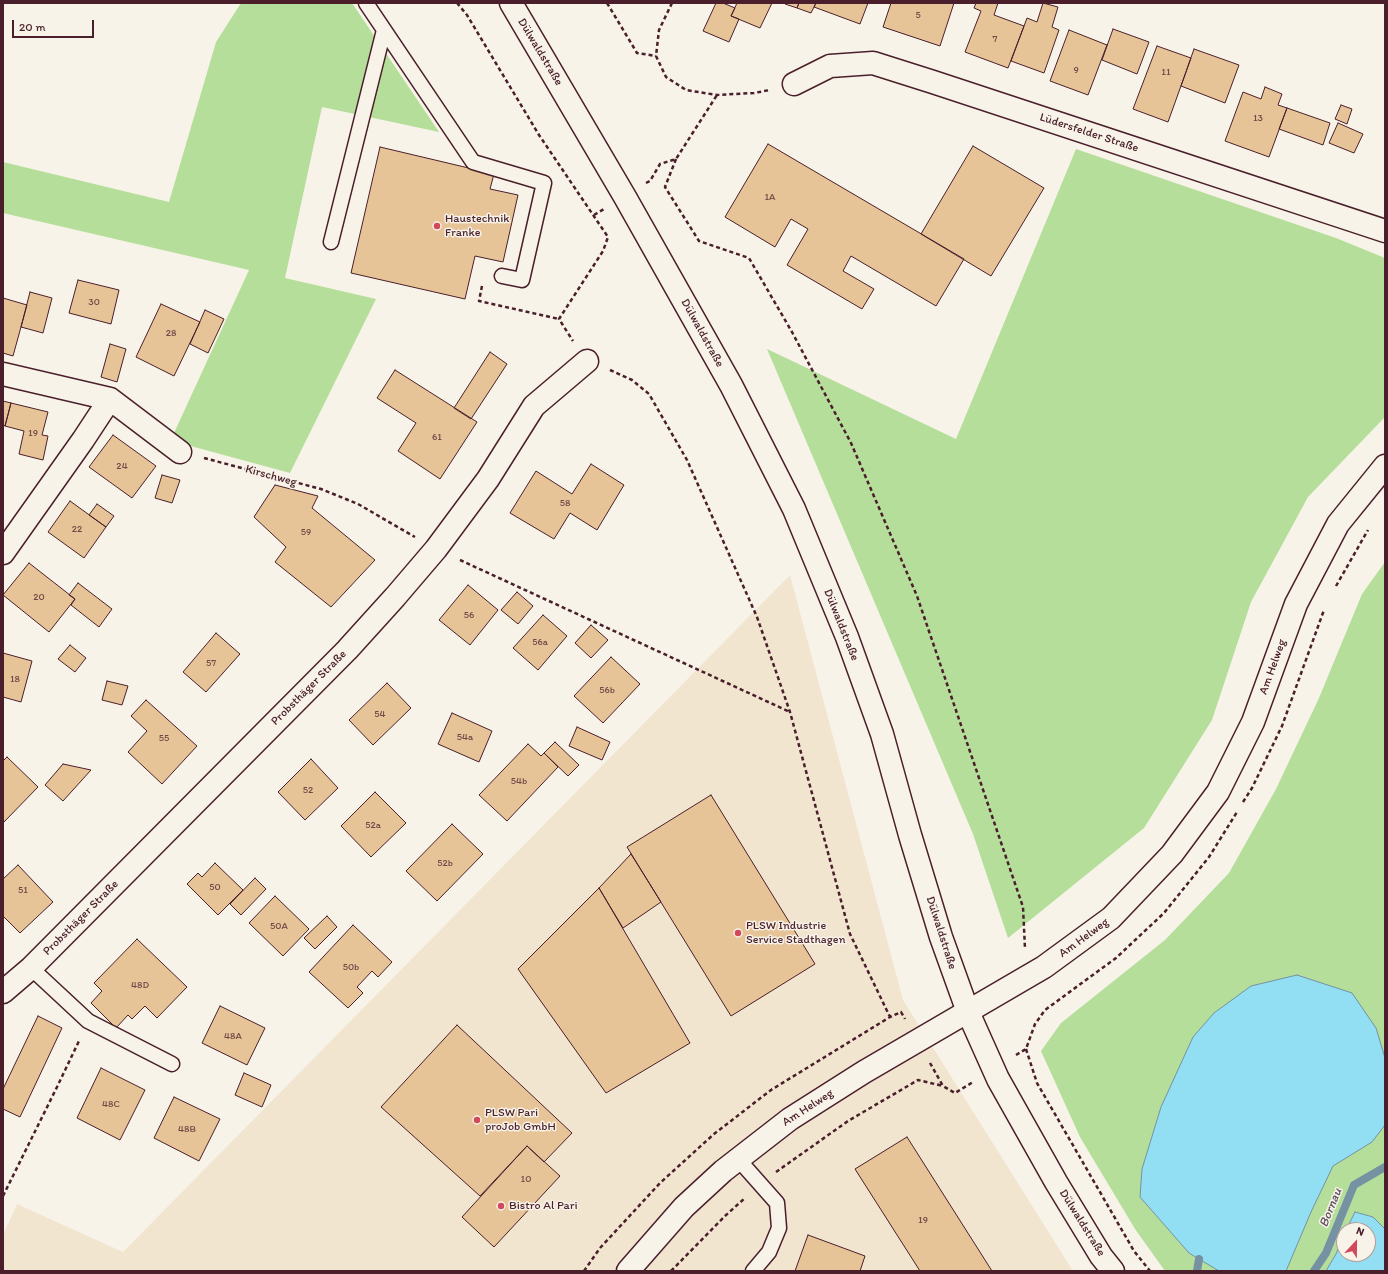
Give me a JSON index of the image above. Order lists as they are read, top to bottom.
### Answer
{
  "streets": {
    "street": [
      "Dülwaldstraße",
      "Lüdersfelder Straße",
      "Am Helweg",
      "Probsthäger Straße"
    ],
    "path": ["Kirschweg"]
  },
  "crossings": [
    ["Dülwaldstraße", "Am Helweg"],
    ["Kirschweg", "Probsthäger Straße"]
  ],
  "water": ["Bornau"],
  "places": [
    "Haustechnik Franke",
    "PLSW Industrie Service Stadthagen",
    "PLSW Pari proJob GmbH",
    "Bistro Al Pari"
  ],
  "house_numbers": [
    "5",
    "7",
    "9",
    "11",
    "13",
    "1A",
    "30",
    "28",
    "19",
    "61",
    "24",
    "58",
    "22",
    "59",
    "20",
    "56",
    "56a",
    "57",
    "18",
    "56b",
    "54",
    "54a",
    "55",
    "54b",
    "52",
    "52a",
    "52b",
    "50",
    "51",
    "50A",
    "50b",
    "48D",
    "48A",
    "48C",
    "48B",
    "10",
    "19"
  ],
  "scale_bar": "20 m",
  "north": "top"
}
